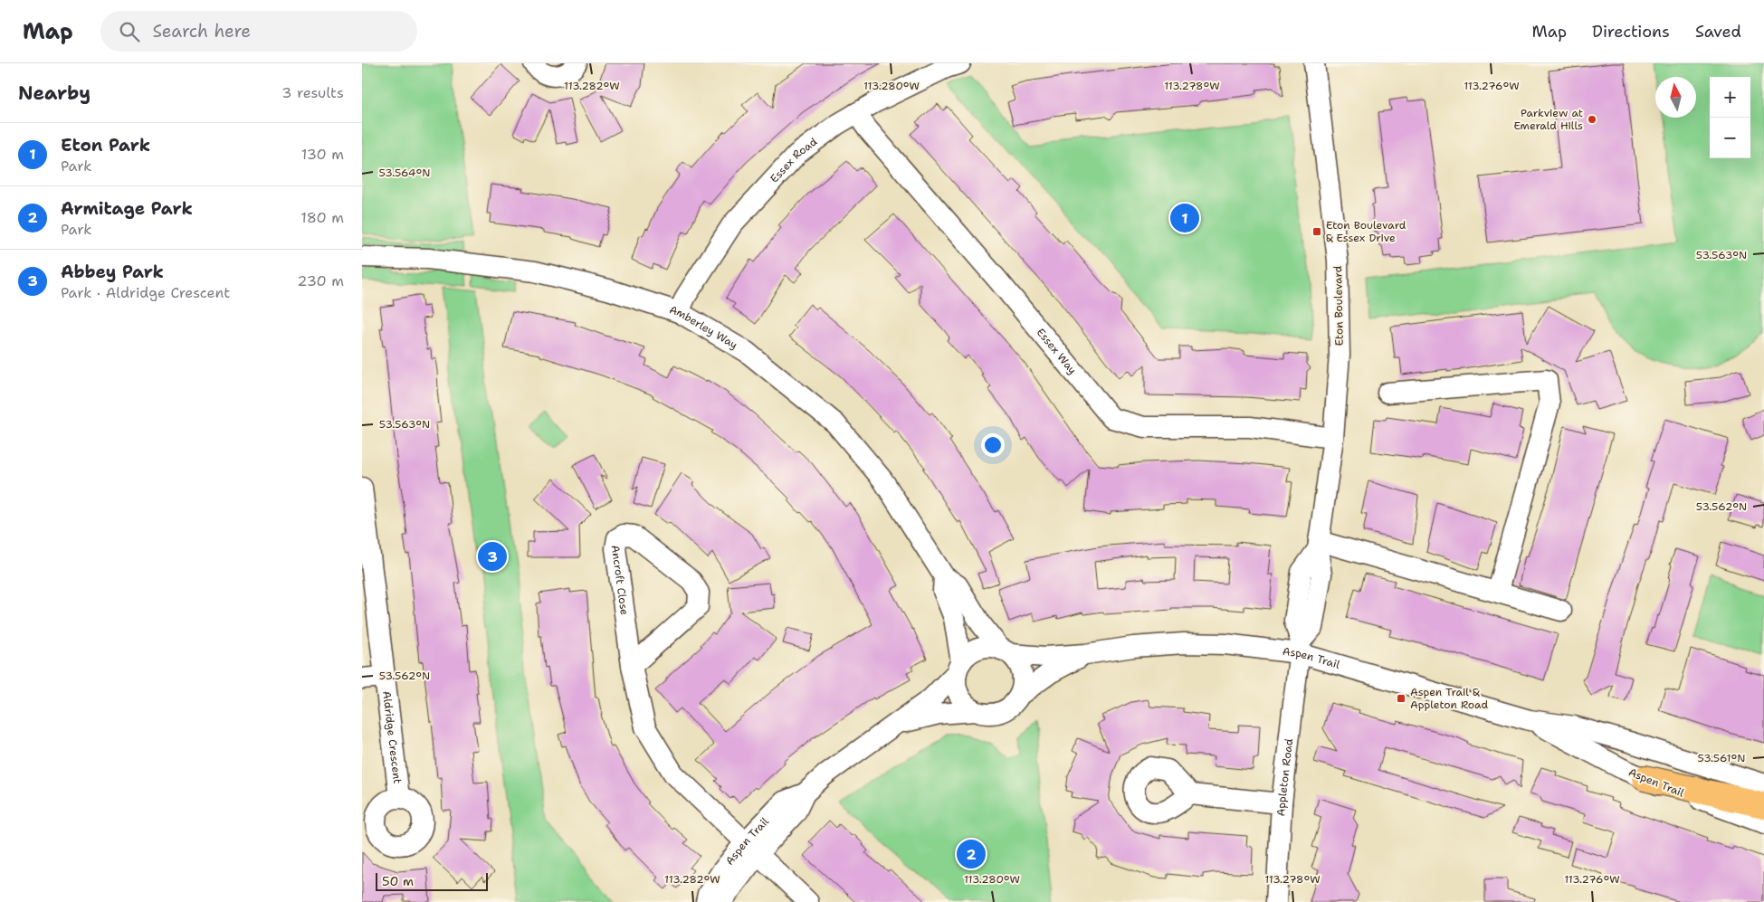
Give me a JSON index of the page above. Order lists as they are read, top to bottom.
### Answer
{
  "streets": {
    "street": [
      "Essex Road",
      "Eton Boulevard",
      "Amberley Way",
      "Essex Way",
      "Ancroft Close",
      "Aspen Trail",
      "Aldridge Crescent",
      "Appleton Road"
    ]
  },
  "crossings": [
    ["Essex Road", "Amberley Way"],
    ["Essex Road", "Essex Way"],
    ["Eton Boulevard", "Essex Way"],
    ["Eton Boulevard", "Aspen Trail"],
    ["Eton Boulevard", "Appleton Road"],
    ["Amberley Way", "Aspen Trail"],
    ["Ancroft Close", "Aspen Trail"],
    ["Aspen Trail", "Appleton Road"]
  ],
  "places": {
    "other": ["Parkview at Emerald Hills"],
    "transit": ["Eton Boulevard & Essex Drive", "Aspen Trail & Appleton Road"]
  },
  "scale_bar": "50 m",
  "north": "top",
  "page": {
    "header": "Map",
    "search": "Search here",
    "nav": ["Map", "Directions", "Saved"],
    "heading": ["Nearby", "3 results"],
    "map_buttons": ["+", "−"],
    "list": [
      {
        "mark": "1",
        "name": "Eton Park",
        "note": "Park",
        "value": "130 m"
      },
      {
        "mark": "2",
        "name": "Armitage Park",
        "note": "Park",
        "value": "180 m"
      },
      {
        "mark": "3",
        "name": "Abbey Park",
        "note": "Park · Aldridge Crescent",
        "value": "230 m"
      }
    ],
    "pins": ["1", "3", "2"],
    "scale": "50 m"
  },
  "coordinates": [
    "113.282°W",
    "113.280°W",
    "113.278°W",
    "113.276°W",
    "53.564°N",
    "53.563°N",
    "53.562°N",
    "53.561°N"
  ]
}
